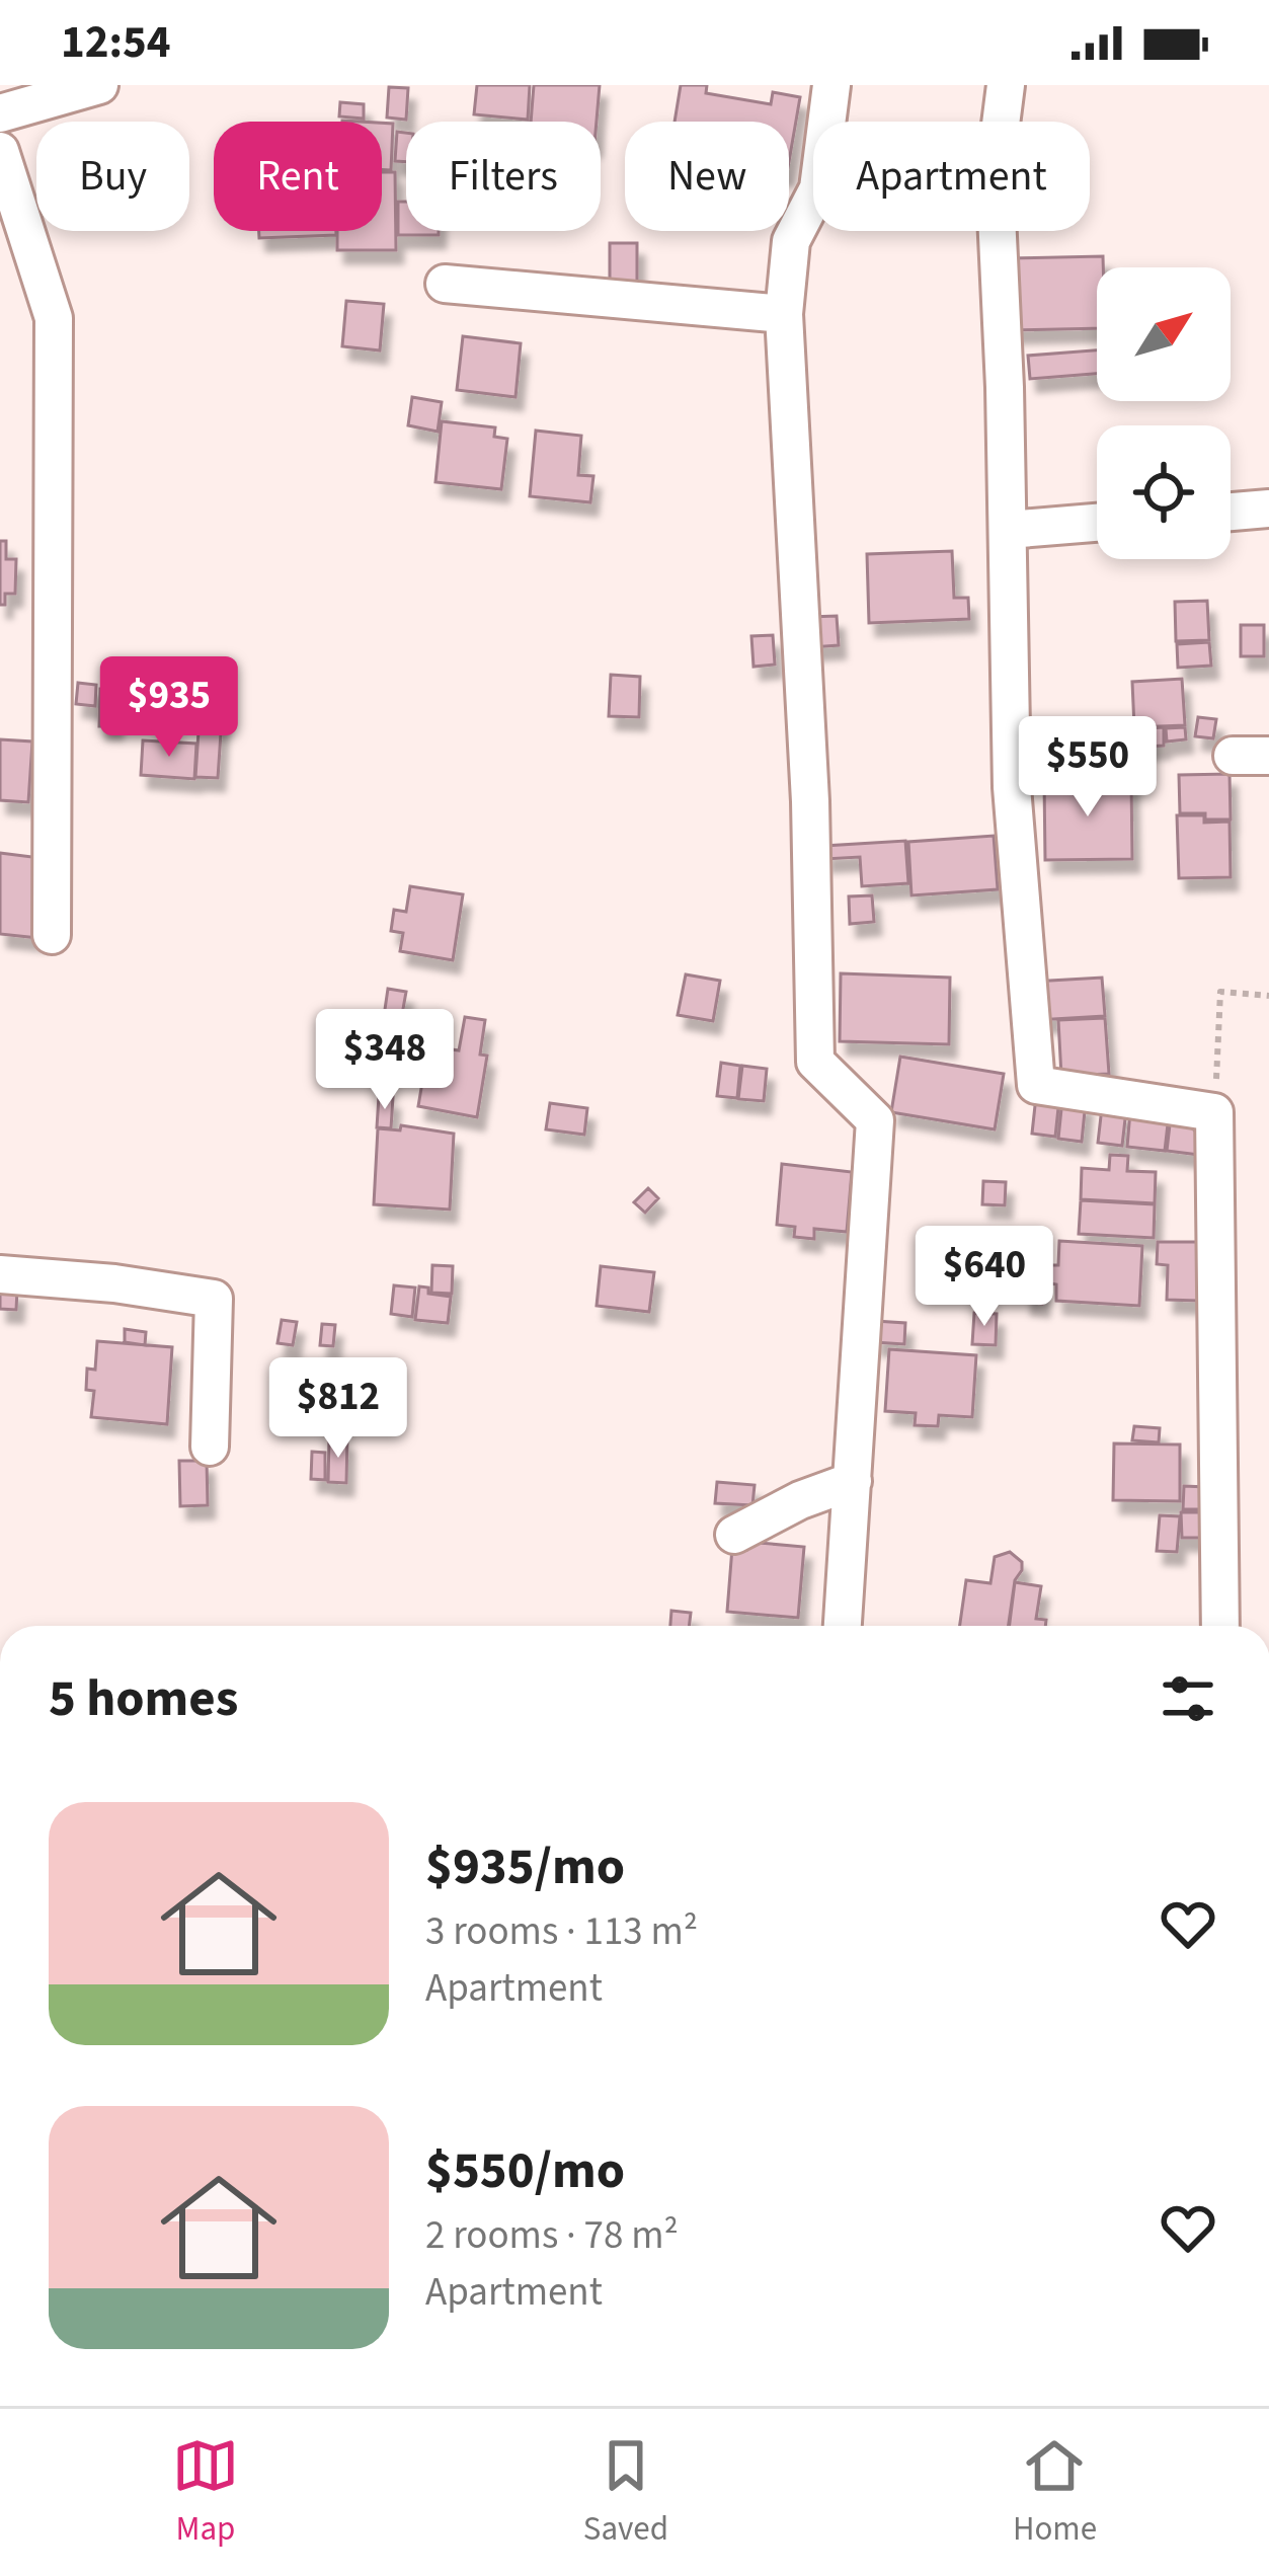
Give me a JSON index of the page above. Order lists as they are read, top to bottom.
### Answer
{
  "north": "top right",
  "page": {
    "status": "12:54",
    "chip": [
      "Buy",
      "Rent",
      "Filters",
      "New",
      "Apartment"
    ],
    "price": [
      "$935",
      "$550",
      "$348",
      "$640",
      "$812"
    ],
    "heading": "5 homes",
    "list": [
      {
        "name": "$935/mo",
        "note": "3 rooms · 113 m² · Apartment"
      },
      {
        "name": "$550/mo",
        "note": "2 rooms · 78 m² · Apartment"
      }
    ],
    "tabs": ["Map", "Saved", "Home"]
  }
}
